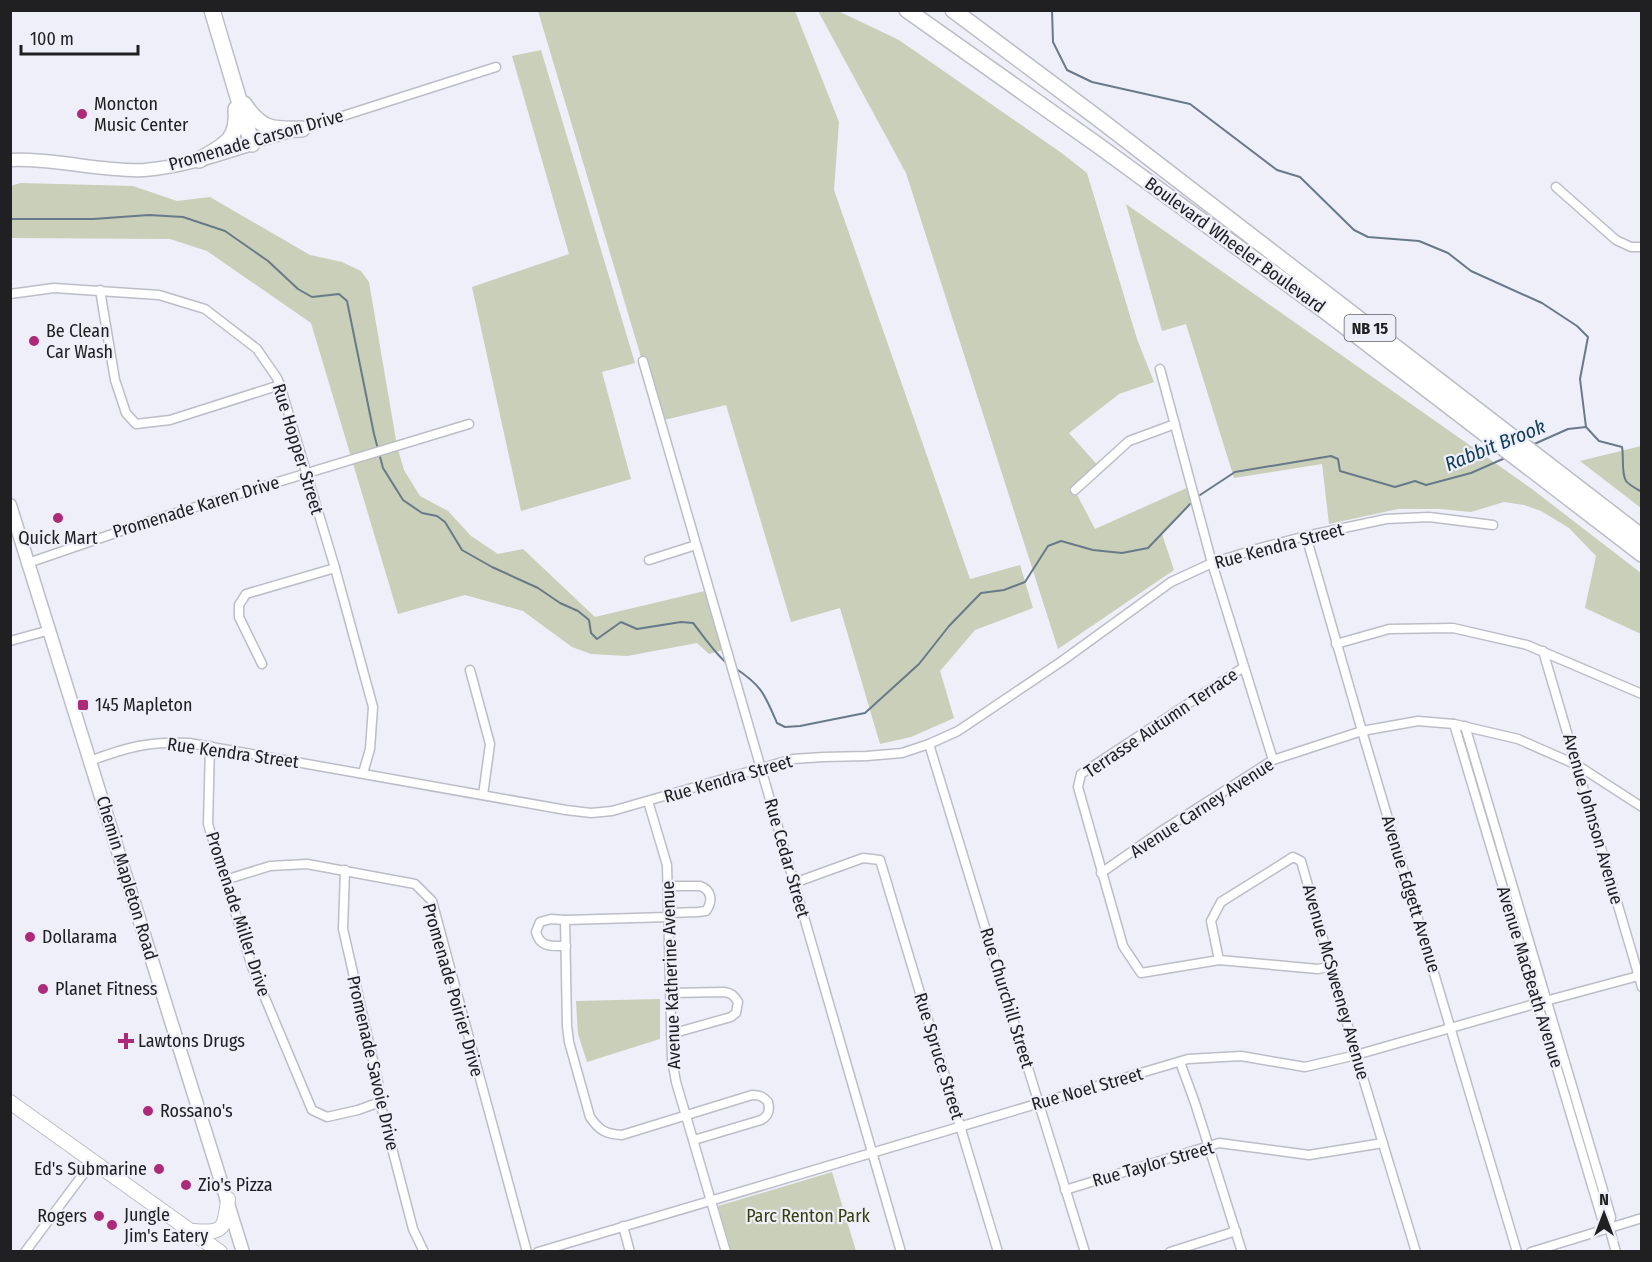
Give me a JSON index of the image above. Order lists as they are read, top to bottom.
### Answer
{
  "streets": {
    "highway": ["Boulevard Wheeler Boulevard", "NB 15"],
    "main road": ["Promenade Carson Drive", "Chemin Mapleton Road"],
    "street": [
      "Rue Hopper Street",
      "Promenade Karen Drive",
      "Rue Kendra Street",
      "Terrasse Autumn Terrace",
      "Avenue Carney Avenue",
      "Avenue Johnson Avenue",
      "Rue Cedar Street",
      "Avenue Edgett Avenue",
      "Promenade Miller Drive",
      "Avenue Katherine Avenue",
      "Avenue MacBeath Avenue",
      "Avenue McSweeney Avenue",
      "Promenade Poirier Drive",
      "Rue Churchill Street",
      "Rue Spruce Street",
      "Promenade Savoie Drive",
      "Rue Noel Street",
      "Rue Taylor Street"
    ]
  },
  "crossings": [
    ["Rue Hopper Street", "Promenade Karen Drive"],
    ["Rue Hopper Street", "Rue Kendra Street"],
    ["Promenade Karen Drive", "Chemin Mapleton Road"],
    ["Rue Kendra Street", "Rue Cedar Street"],
    ["Rue Kendra Street", "Chemin Mapleton Road"],
    ["Rue Kendra Street", "Avenue Edgett Avenue"],
    ["Rue Kendra Street", "Promenade Miller Drive"],
    ["Rue Kendra Street", "Avenue Katherine Avenue"],
    ["Rue Kendra Street", "Rue Churchill Street"],
    ["Terrasse Autumn Terrace", "Avenue Carney Avenue"],
    ["Terrasse Autumn Terrace", "Avenue McSweeney Avenue"],
    ["Avenue Carney Avenue", "Avenue Johnson Avenue"],
    ["Avenue Carney Avenue", "Avenue Edgett Avenue"],
    ["Avenue Carney Avenue", "Avenue MacBeath Avenue"],
    ["Avenue Johnson Avenue", "Rue Noel Street"],
    ["Rue Cedar Street", "Rue Spruce Street"],
    ["Rue Cedar Street", "Rue Noel Street"],
    ["Avenue Edgett Avenue", "Rue Noel Street"],
    ["Promenade Miller Drive", "Promenade Poirier Drive"],
    ["Promenade Miller Drive", "Promenade Savoie Drive"],
    ["Avenue Katherine Avenue", "Rue Noel Street"],
    ["Avenue MacBeath Avenue", "Rue Noel Street"],
    ["Avenue McSweeney Avenue", "Rue Noel Street"],
    ["Avenue McSweeney Avenue", "Rue Taylor Street"],
    ["Promenade Poirier Drive", "Promenade Savoie Drive"],
    ["Rue Churchill Street", "Rue Noel Street"],
    ["Rue Churchill Street", "Rue Taylor Street"],
    ["Rue Spruce Street", "Rue Noel Street"]
  ],
  "water": ["Rabbit Brook"],
  "parks": ["Parc Renton Park"],
  "places": {
    "other": [
      "Moncton Music Center",
      "Be Clean Car Wash",
      "Quick Mart",
      "Dollarama",
      "Planet Fitness",
      "Rossano's",
      "Ed's Submarine",
      "Zio's Pizza",
      "Rogers",
      "Jungle Jim's Eatery"
    ],
    "transit": ["145 Mapleton"],
    "health": ["Lawtons Drugs"]
  },
  "scale_bar": "100 m",
  "north": "top"
}
